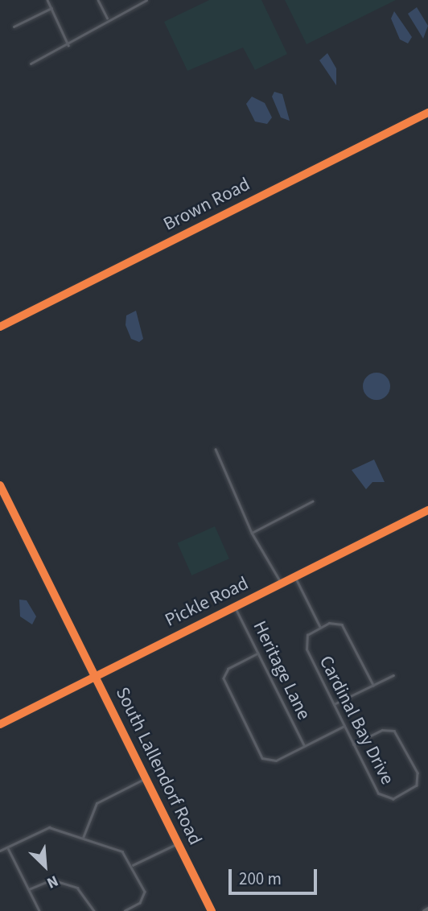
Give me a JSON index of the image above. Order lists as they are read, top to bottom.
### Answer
{
  "streets": {
    "street": [
      "Brown Road",
      "Pickle Road",
      "Heritage Lane",
      "Cardinal Bay Drive",
      "South Lallendorf Road"
    ]
  },
  "crossings": [
    ["Pickle Road", "Heritage Lane"],
    ["Pickle Road", "South Lallendorf Road"]
  ],
  "scale_bar": "200 m",
  "north": "bottom right"
}
